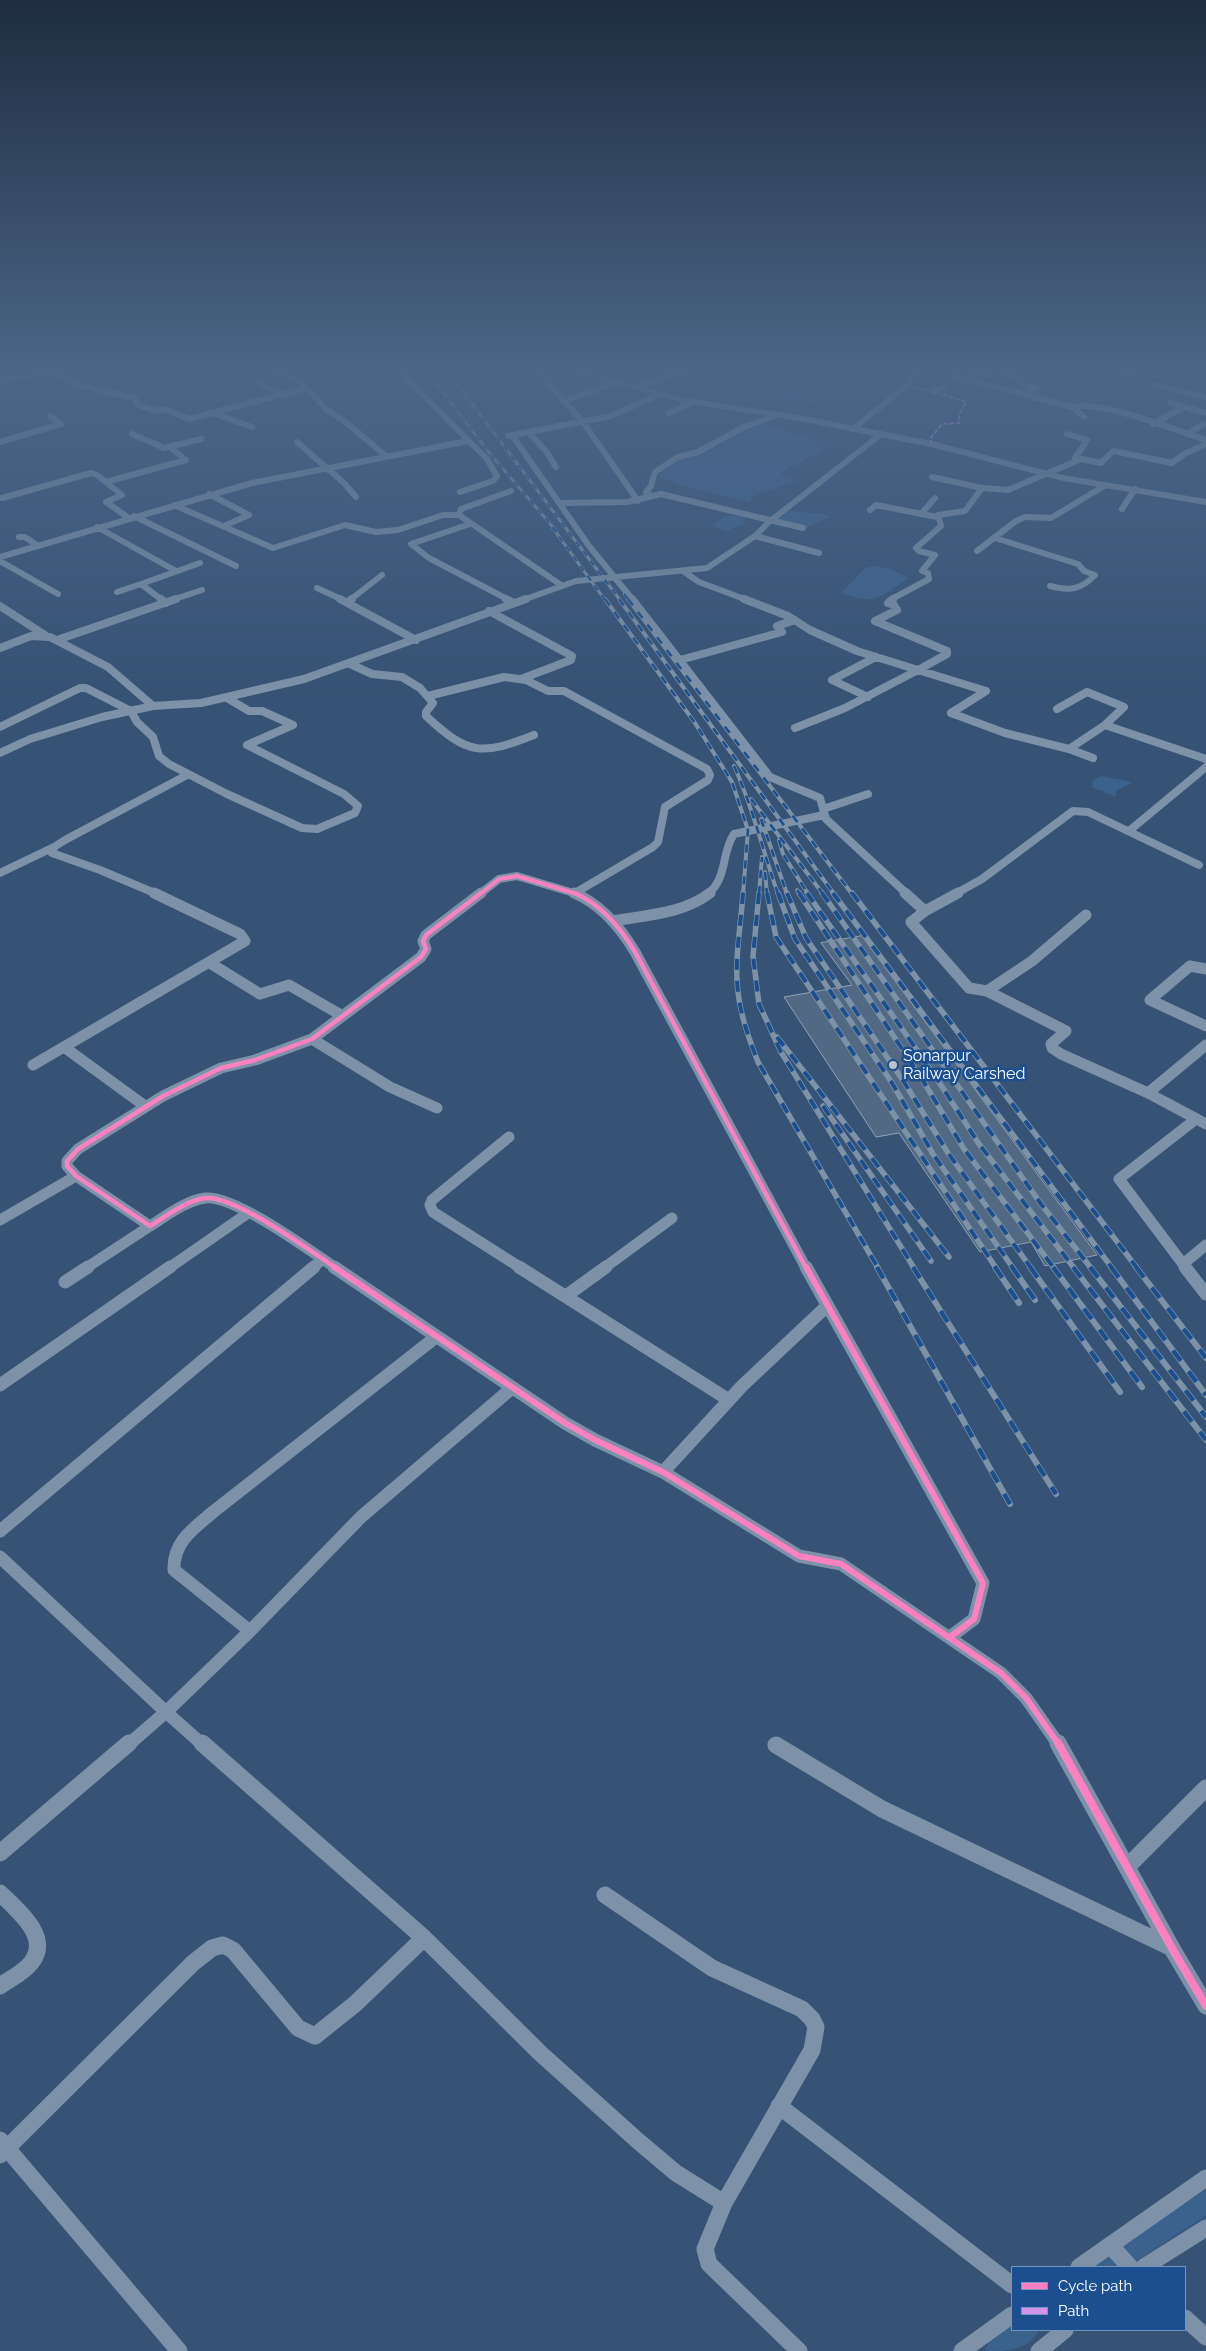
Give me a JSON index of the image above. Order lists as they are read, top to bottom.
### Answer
{
  "places": ["Sonarpur Railway Carshed"],
  "legend": ["Cycle path", "Path"]
}
